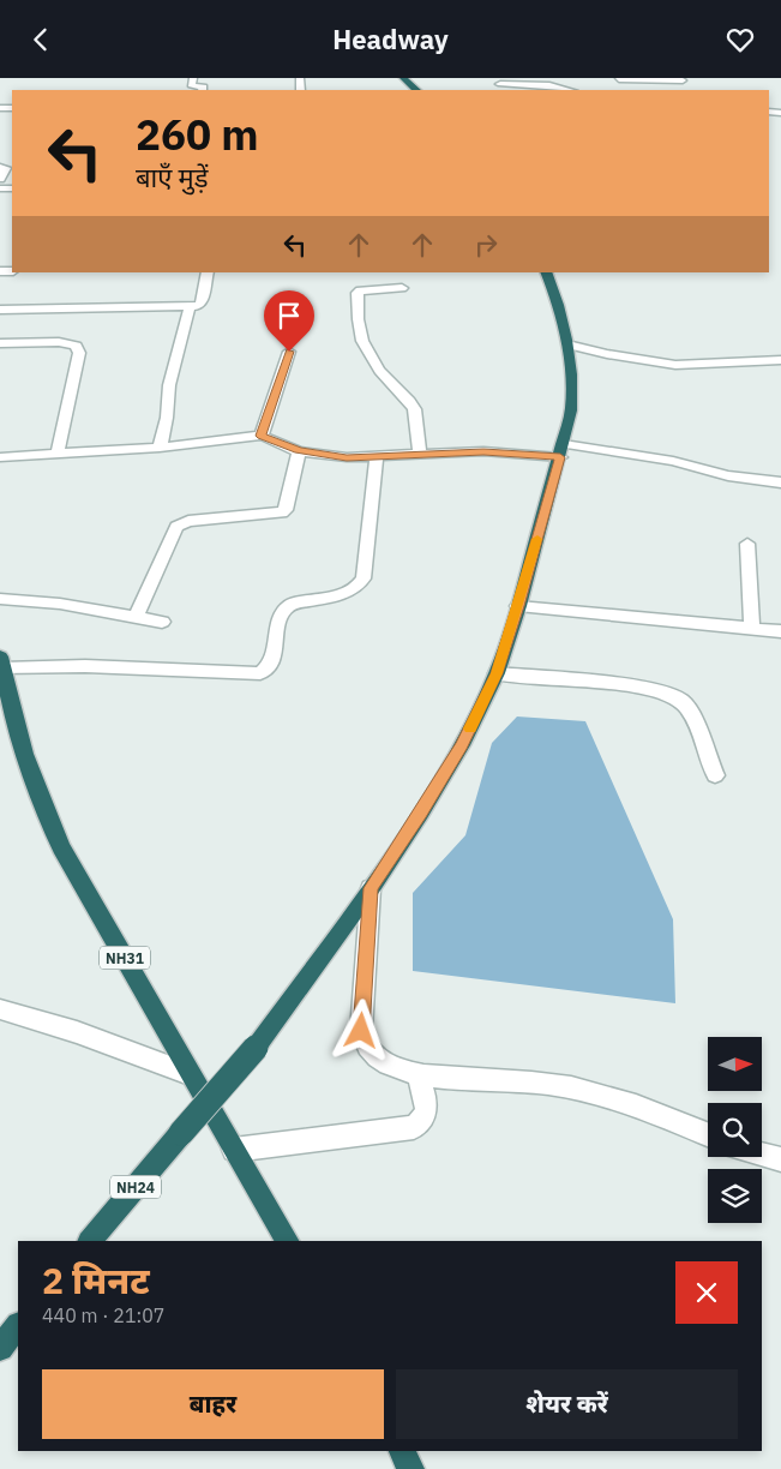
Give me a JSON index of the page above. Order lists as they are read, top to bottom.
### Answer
{
  "streets": {
    "highway": ["NH31", "NH24"]
  },
  "north": "right",
  "page": {
    "header": "Headway",
    "turn": ["260 m", "बाएँ मुड़ें"],
    "heading": ["2 मिनट", "440 m · 21:07"],
    "buttons": ["बाहर", "शेयर करें"]
  }
}
